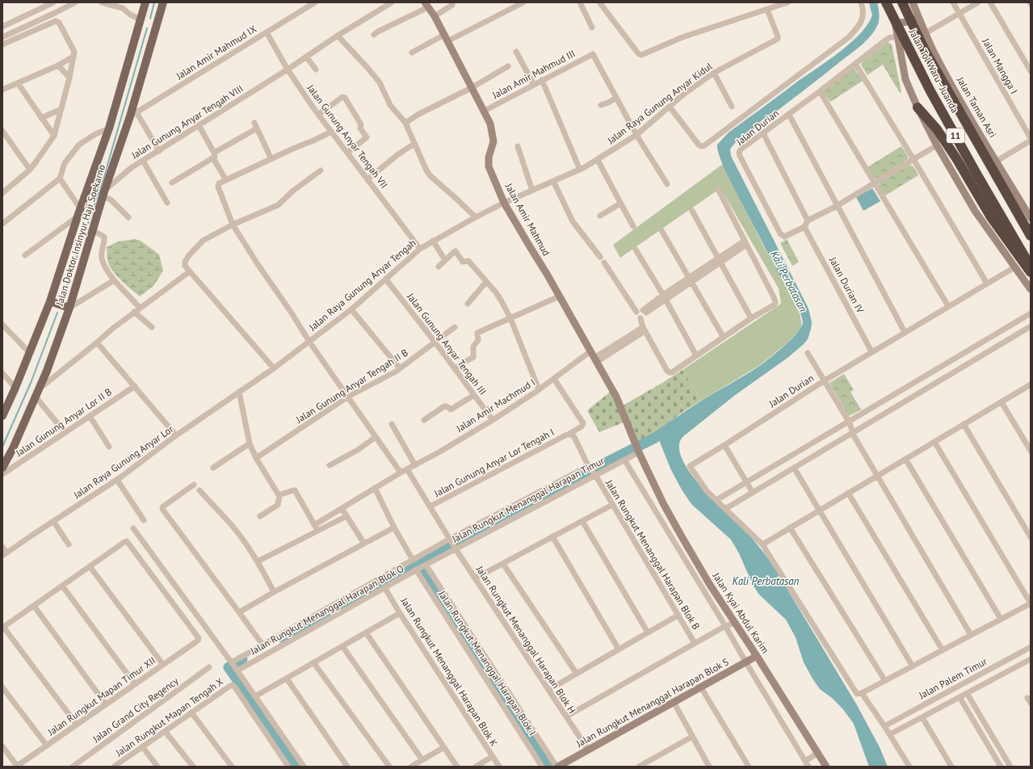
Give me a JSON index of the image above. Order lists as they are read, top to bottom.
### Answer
{
  "streets": {
    "highway": ["Jalan Tol Waru–Juanda", "11"],
    "main road": ["Jalan Doktor Insinyur Haji Soekarno"],
    "street": [
      "Jalan Amir Mahmud IX",
      "Jalan Mangga I",
      "Jalan Amir Mahmud III",
      "Jalan Raya Gunung Anyar Kidul",
      "Jalan Taman Asri",
      "Jalan Gunung Anyar Tengah VIII",
      "Jalan Durian",
      "Jalan Gunung Anyar Tengah VII",
      "Jalan Amir Mahmud",
      "Jalan Raya Gunung Anyar Tengah",
      "Jalan Durian IV",
      "Jalan Gunung Anyar Tengah III",
      "Jalan Gunung Anyar Tengah II B",
      "Jalan Amir Machmud I",
      "Jalan Gunung Anyar Lor II B",
      "Jalan Raya Gunung Anyar Lor",
      "Jalan Gunung Anyar Lor Tengah I",
      "Jalan Rungkut Menanggal Harapan Timur",
      "Jalan Rungkut Menanggal Harapan Blok B",
      "Jalan Rungkut Menanggal Harapan Blok O",
      "Jalan Kyai Abdul Karim",
      "Jalan Rungkut Menanggal Harapan Blok H",
      "Jalan Rungkut Menanggal Harapan Blok I",
      "Jalan Rungkut Menanggal Harapan Blok K",
      "Jalan Palem Timur",
      "Jalan Rungkut Mapan Timur XII",
      "Jalan Rungkut Menanggal Harapan Blok S",
      "Jalan Grand City Regency",
      "Jalan Rungkut Mapan Tengah X"
    ]
  },
  "crossings": [
    ["Jalan Amir Mahmud IX", "Jalan Gunung Anyar Tengah VII"],
    ["Jalan Amir Mahmud IX", "Jalan Doktor Insinyur Haji Soekarno"],
    ["Jalan Amir Mahmud III", "Jalan Amir Mahmud"],
    ["Jalan Raya Gunung Anyar Kidul", "Jalan Amir Mahmud"],
    ["Jalan Raya Gunung Anyar Kidul", "Jalan Raya Gunung Anyar Tengah"],
    ["Jalan Gunung Anyar Tengah VIII", "Jalan Gunung Anyar Tengah VII"],
    ["Jalan Gunung Anyar Tengah VIII", "Jalan Doktor Insinyur Haji Soekarno"],
    ["Jalan Durian", "Jalan Durian IV"],
    ["Jalan Gunung Anyar Tengah VII", "Jalan Raya Gunung Anyar Tengah"],
    ["Jalan Amir Mahmud", "Jalan Raya Gunung Anyar Tengah"],
    ["Jalan Amir Mahmud", "Jalan Amir Machmud I"],
    ["Jalan Amir Mahmud", "Jalan Rungkut Menanggal Harapan Timur"],
    ["Jalan Amir Mahmud", "Jalan Kyai Abdul Karim"],
    ["Jalan Raya Gunung Anyar Tengah", "Jalan Gunung Anyar Tengah III"],
    ["Jalan Raya Gunung Anyar Tengah", "Jalan Raya Gunung Anyar Lor"],
    ["Jalan Gunung Anyar Tengah III", "Jalan Gunung Anyar Tengah II B"],
    ["Jalan Gunung Anyar Tengah III", "Jalan Amir Machmud I"],
    ["Jalan Amir Machmud I", "Jalan Gunung Anyar Lor Tengah I"],
    ["Jalan Amir Machmud I", "Jalan Rungkut Menanggal Harapan Blok H"],
    ["Jalan Gunung Anyar Lor Tengah I", "Jalan Rungkut Menanggal Harapan Timur"],
    ["Jalan Gunung Anyar Lor Tengah I", "Jalan Rungkut Menanggal Harapan Blok H"],
    ["Jalan Rungkut Menanggal Harapan Timur", "Jalan Rungkut Menanggal Harapan Blok B"],
    ["Jalan Rungkut Menanggal Harapan Timur", "Jalan Rungkut Menanggal Harapan Blok O"],
    ["Jalan Rungkut Menanggal Harapan Timur", "Jalan Kyai Abdul Karim"],
    ["Jalan Rungkut Menanggal Harapan Timur", "Jalan Rungkut Menanggal Harapan Blok H"],
    ["Jalan Rungkut Menanggal Harapan Timur", "Jalan Rungkut Menanggal Harapan Blok I"],
    ["Jalan Rungkut Menanggal Harapan Blok O", "Jalan Rungkut Menanggal Harapan Blok I"],
    ["Jalan Rungkut Menanggal Harapan Blok O", "Jalan Rungkut Menanggal Harapan Blok K"],
    ["Jalan Kyai Abdul Karim", "Jalan Rungkut Menanggal Harapan Blok S"],
    ["Jalan Rungkut Menanggal Harapan Blok H", "Jalan Rungkut Menanggal Harapan Blok S"]
  ],
  "water": ["Kali Perbatasan"]
}
